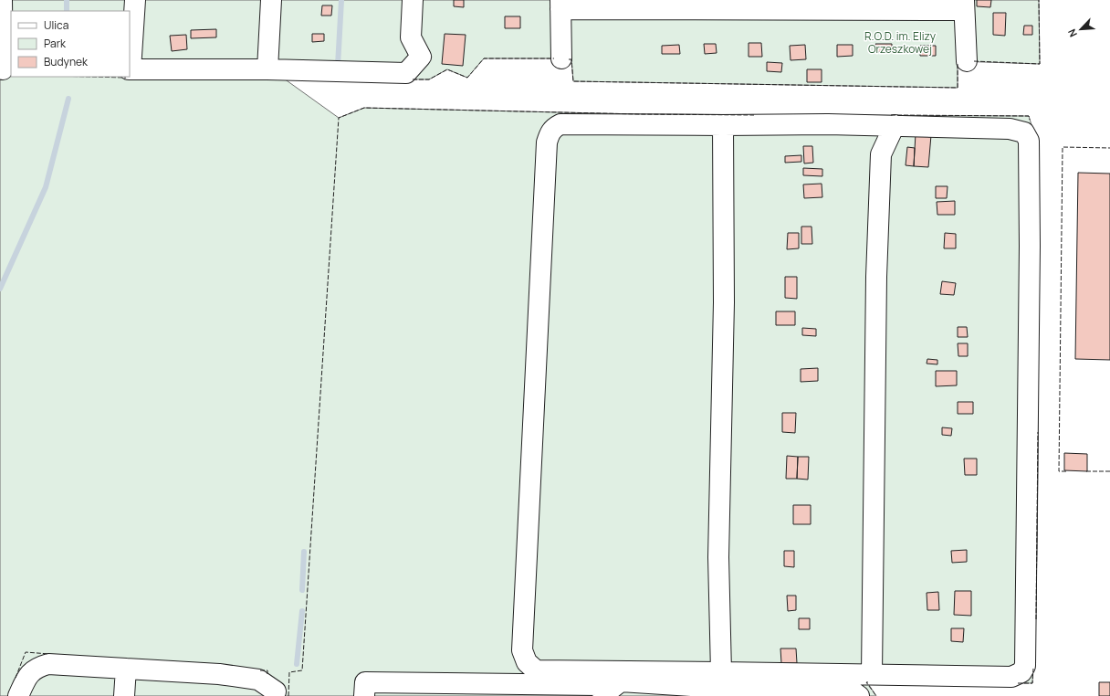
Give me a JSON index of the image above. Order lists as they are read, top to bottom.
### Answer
{
  "parks": ["R.O.D. im. Elizy Orzeszkowej"],
  "legend": ["Ulica", "Park", "Budynek"],
  "north": "bottom left"
}
